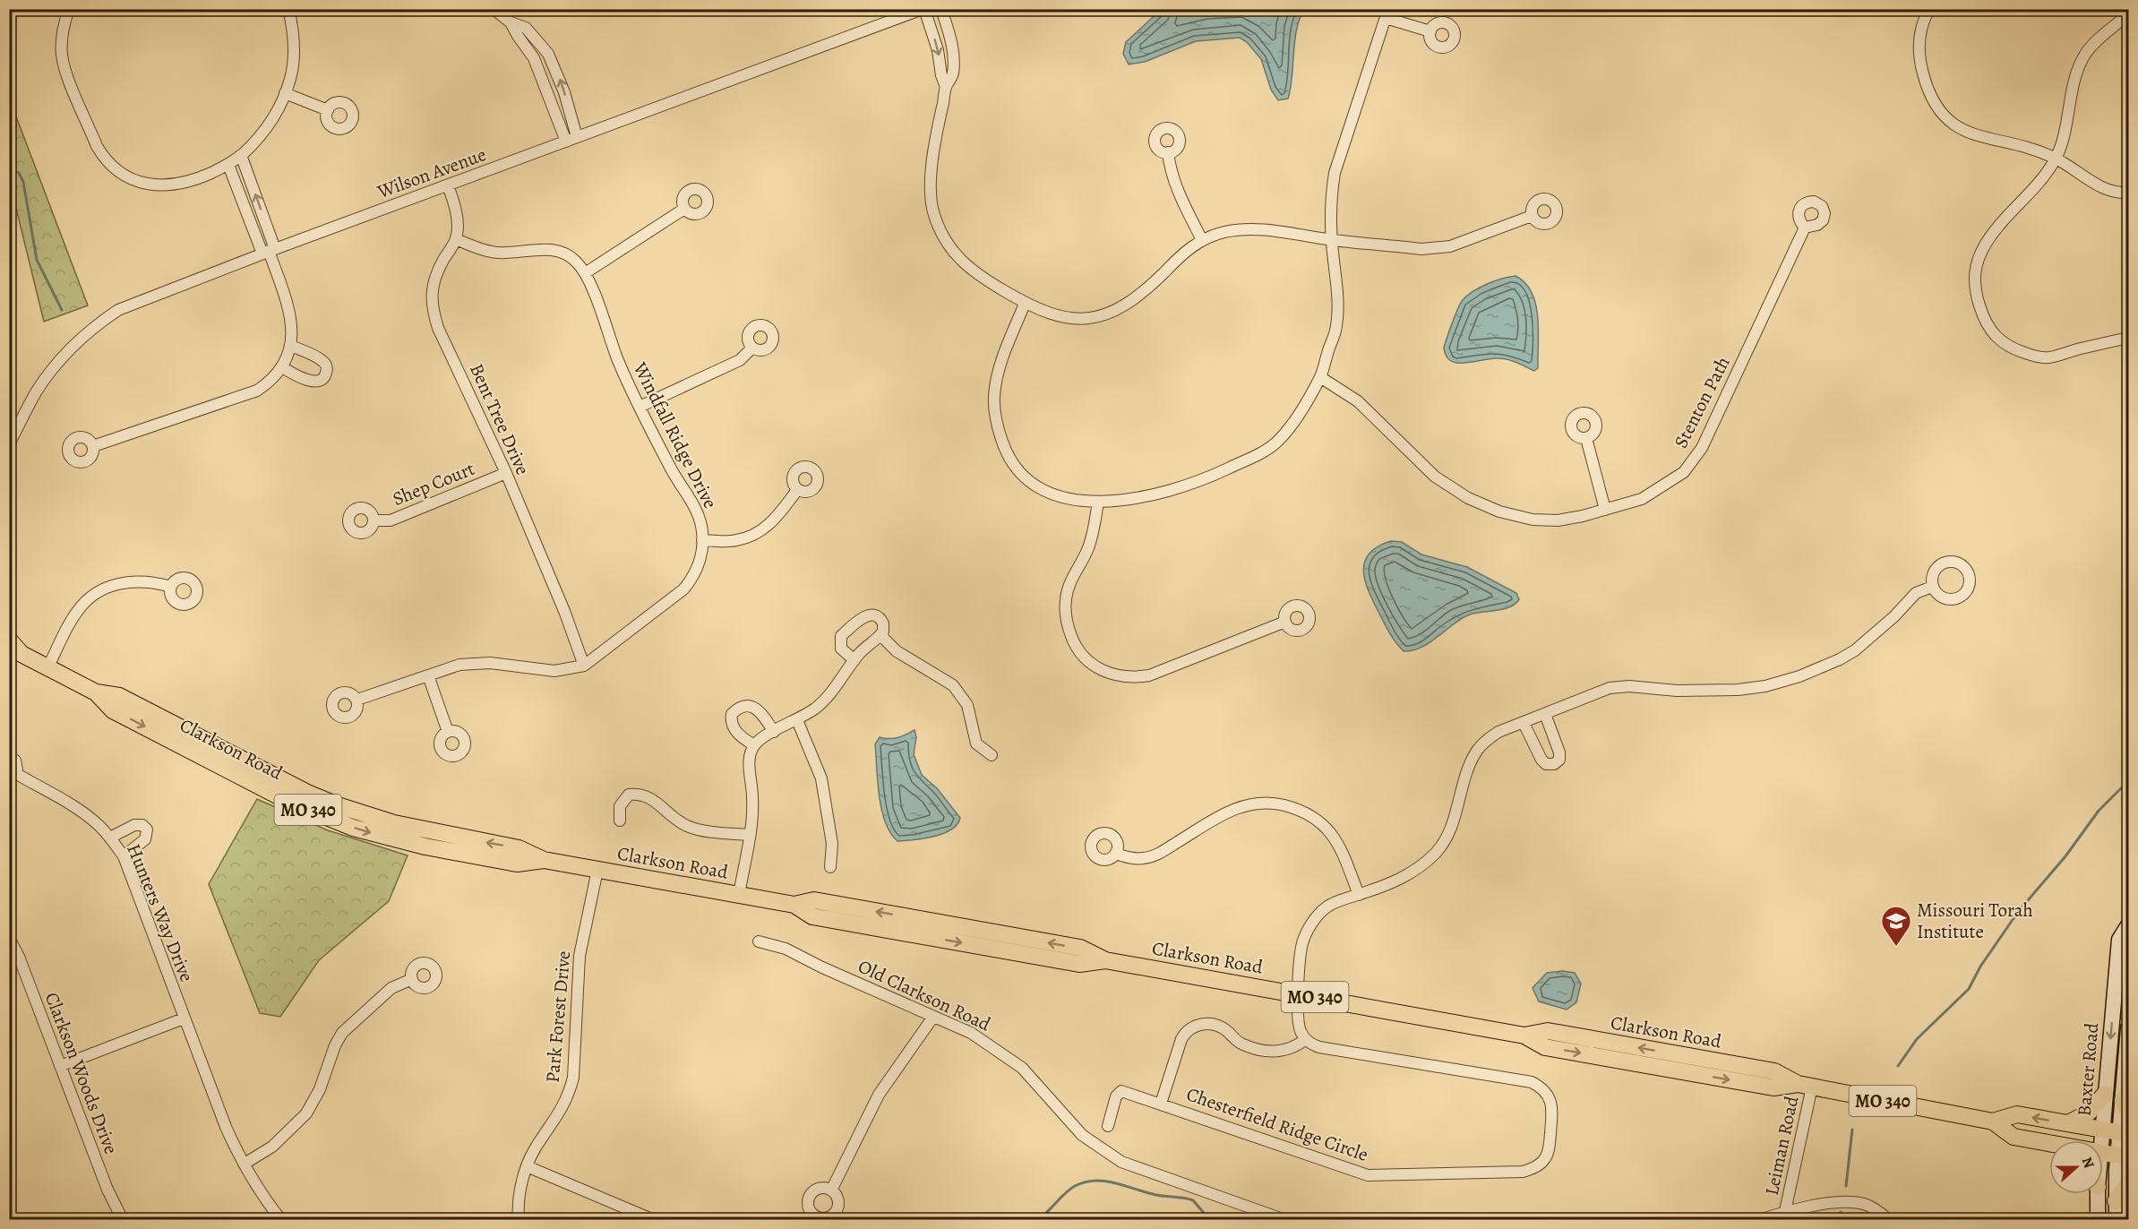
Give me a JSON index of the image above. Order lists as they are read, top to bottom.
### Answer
{
  "streets": {
    "main road": ["Clarkson Road", "MO 340", "Baxter Road"],
    "street": [
      "Wilson Avenue",
      "Stenton Path",
      "Bent Tree Drive",
      "Windfall Ridge Drive",
      "Shep Court",
      "Hunters Way Drive",
      "Old Clarkson Road",
      "Park Forest Drive",
      "Clarkson Woods Drive",
      "Chesterfield Ridge Circle",
      "Leiman Road"
    ]
  },
  "crossings": [
    ["Bent Tree Drive", "Windfall Ridge Drive"],
    ["Bent Tree Drive", "Shep Court"],
    ["Clarkson Road", "Park Forest Drive"],
    ["Clarkson Road", "Baxter Road"],
    ["Clarkson Road", "Leiman Road"]
  ],
  "places": {
    "school or university": ["Missouri Torah Institute"]
  },
  "north": "right"
}
